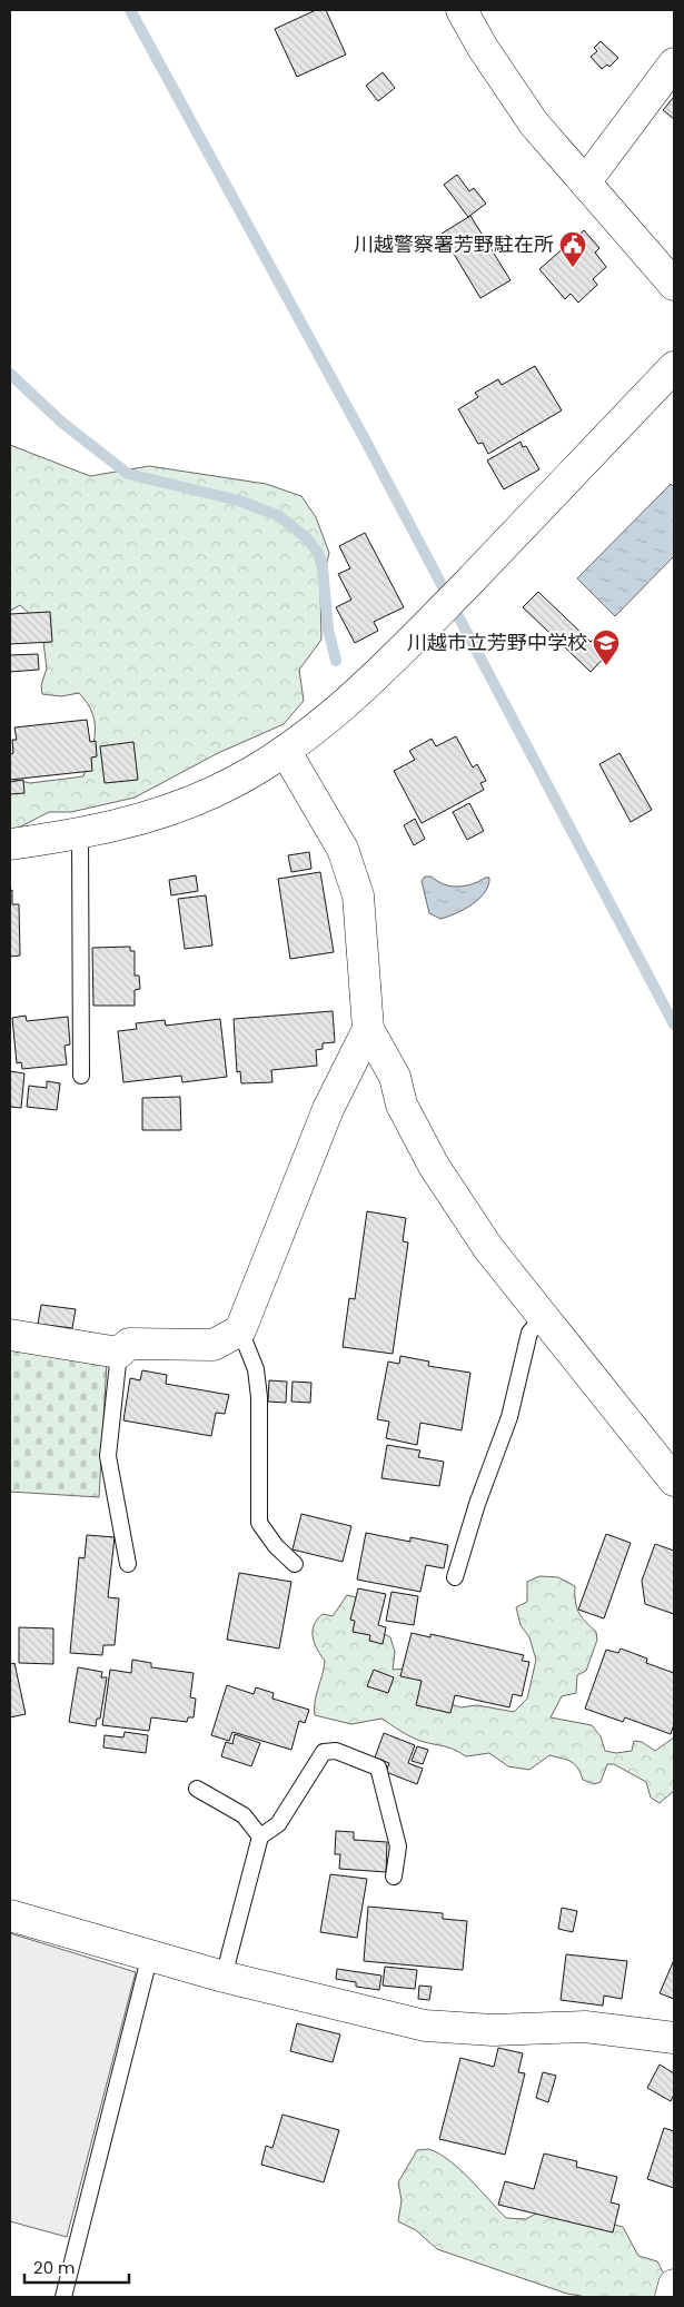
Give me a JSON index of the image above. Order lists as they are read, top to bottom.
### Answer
{
  "places": {
    "public building": ["川越警察署芳野駐在所"],
    "school or university": ["川越市立芳野中学校"]
  },
  "scale_bar": "20 m"
}
